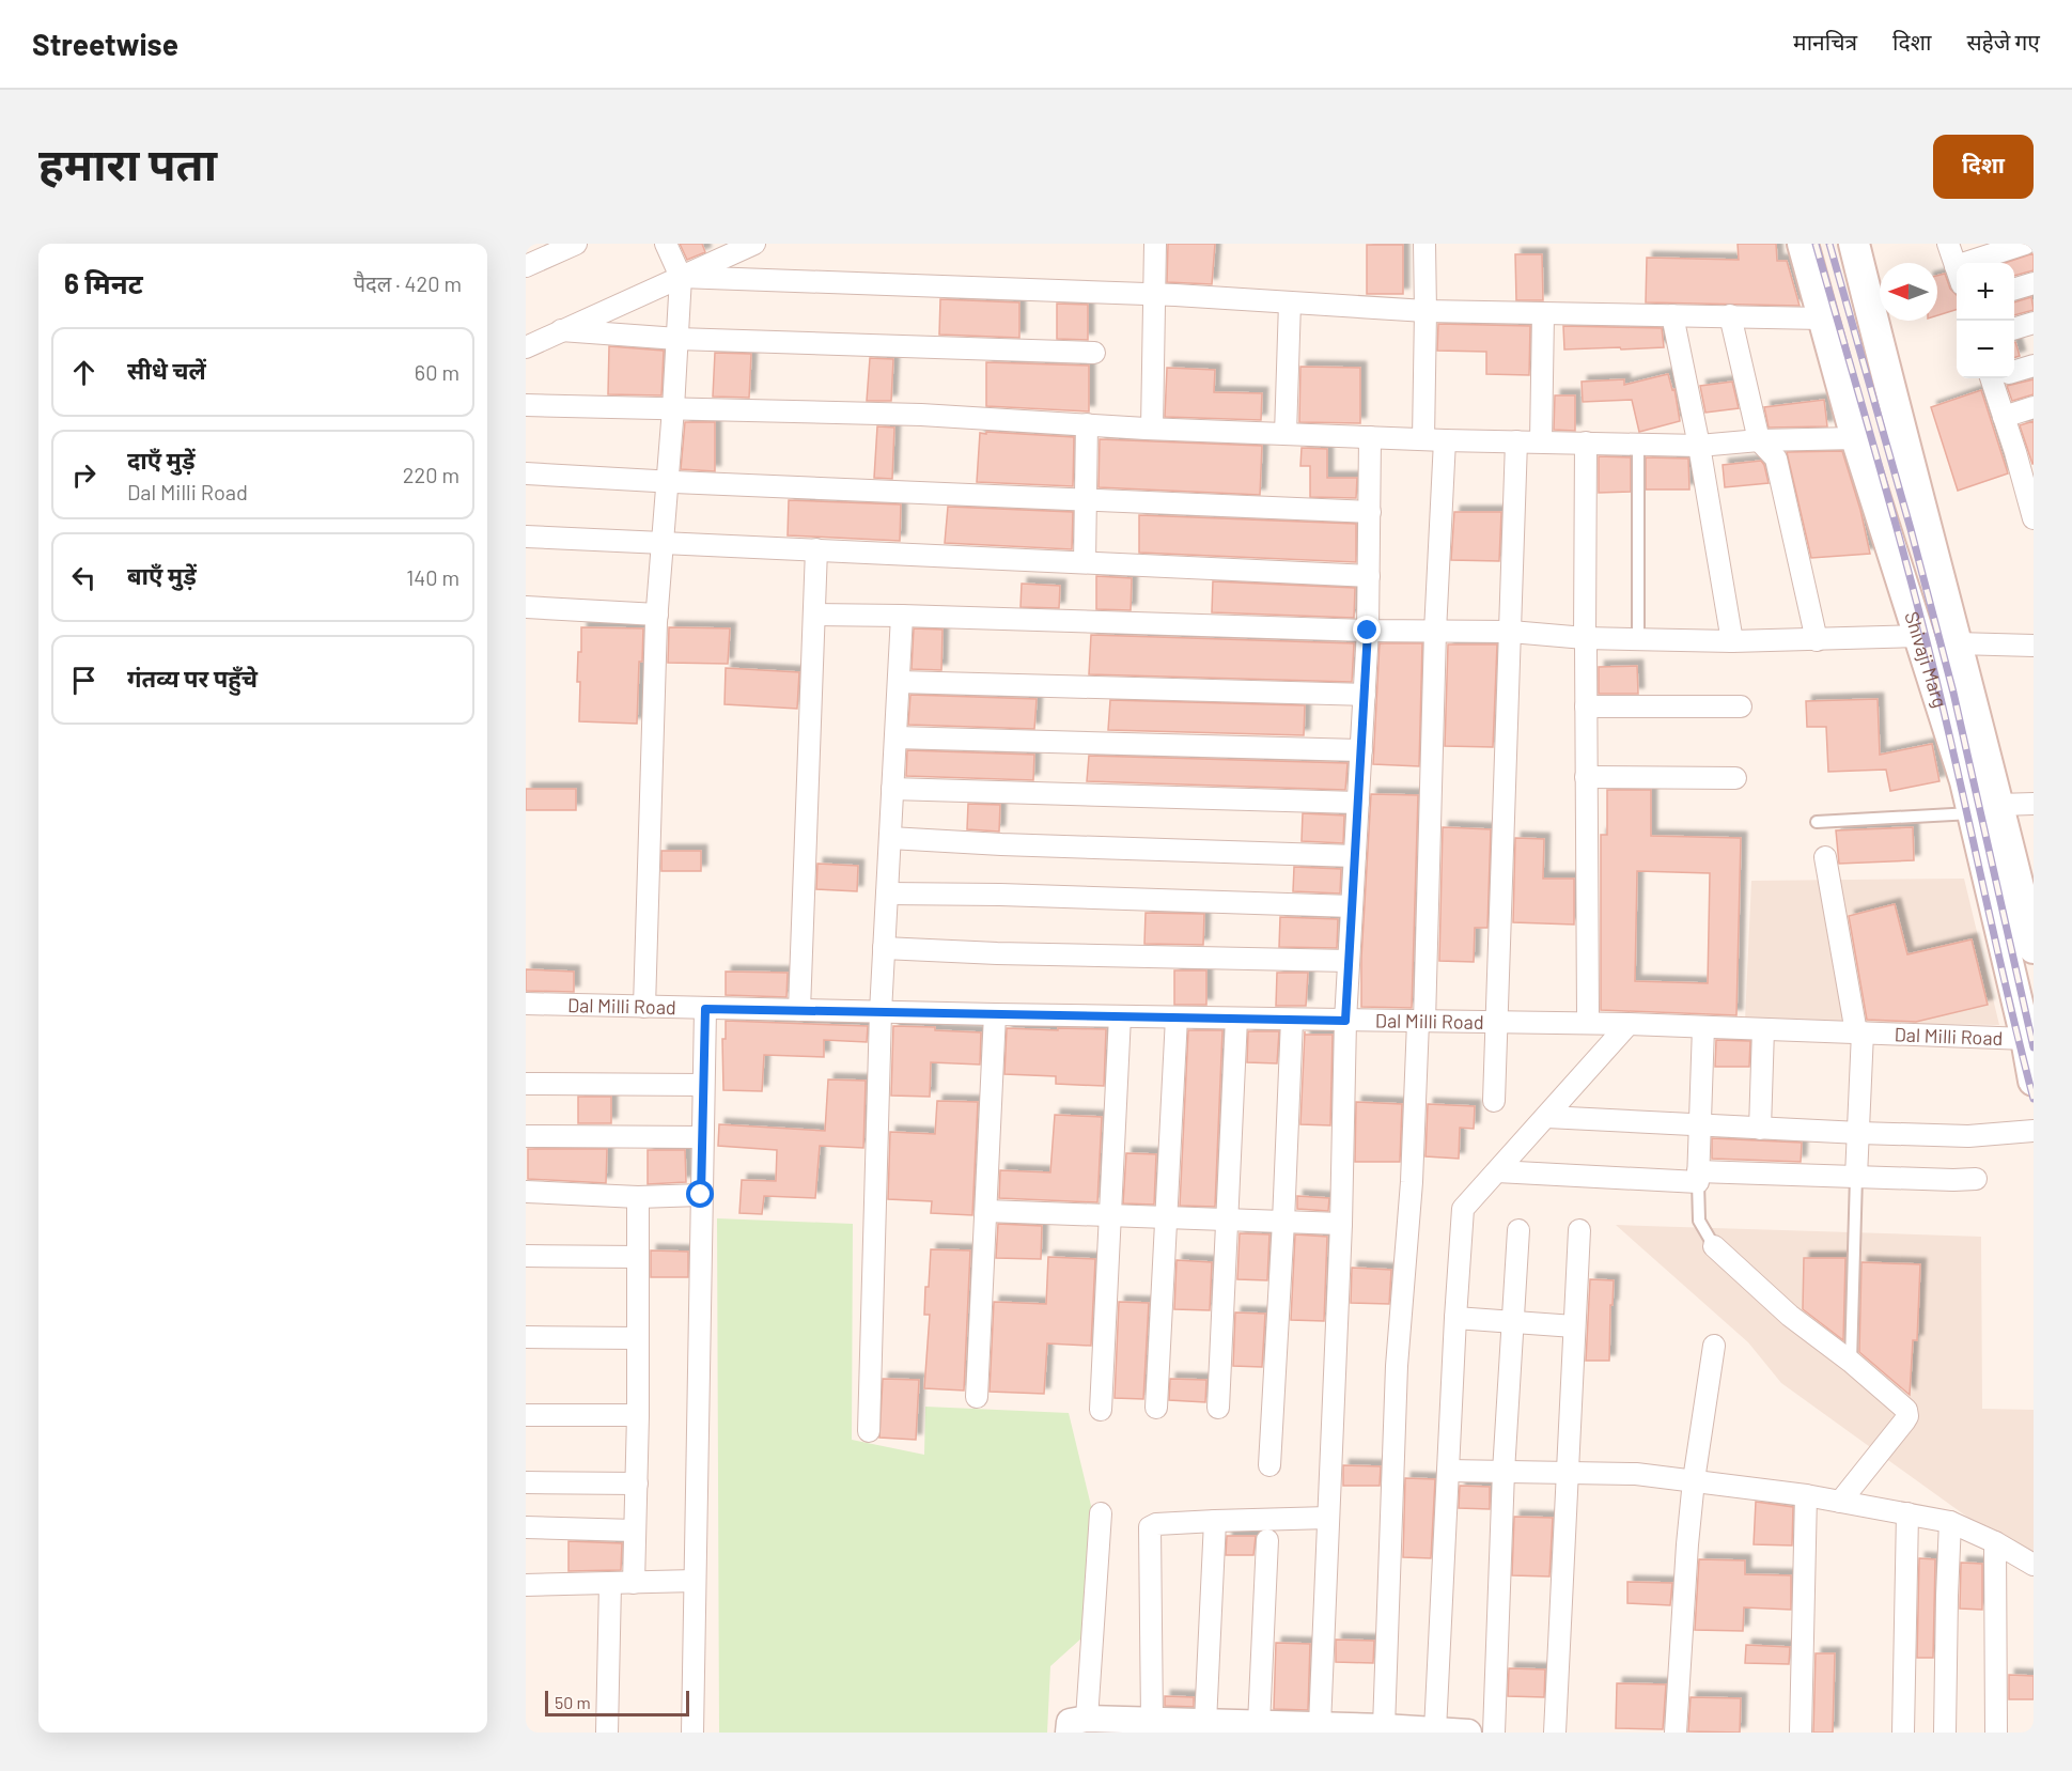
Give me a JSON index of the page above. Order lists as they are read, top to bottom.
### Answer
{
  "streets": {
    "main road": ["Shivaji Marg"],
    "street": ["Dal Milli Road"]
  },
  "crossings": [
    ["Shivaji Marg", "Dal Milli Road"]
  ],
  "scale_bar": "50 m",
  "north": "left",
  "page": {
    "header": "Streetwise",
    "nav": ["मानचित्र", "दिशा", "सहेजे गए"],
    "buttons": "दिशा",
    "title": "हमारा पता",
    "heading": ["6 मिनट", "पैदल · 420 m"],
    "map_buttons": ["+", "−"],
    "list": [
      ["सीधे चलें", "60 m"],
      ["दाएँ मुड़ें", "Dal Milli Road", "220 m"],
      ["बाएँ मुड़ें", "140 m"],
      "गंतव्य पर पहुँचे"
    ],
    "scale": "50 m"
  }
}
